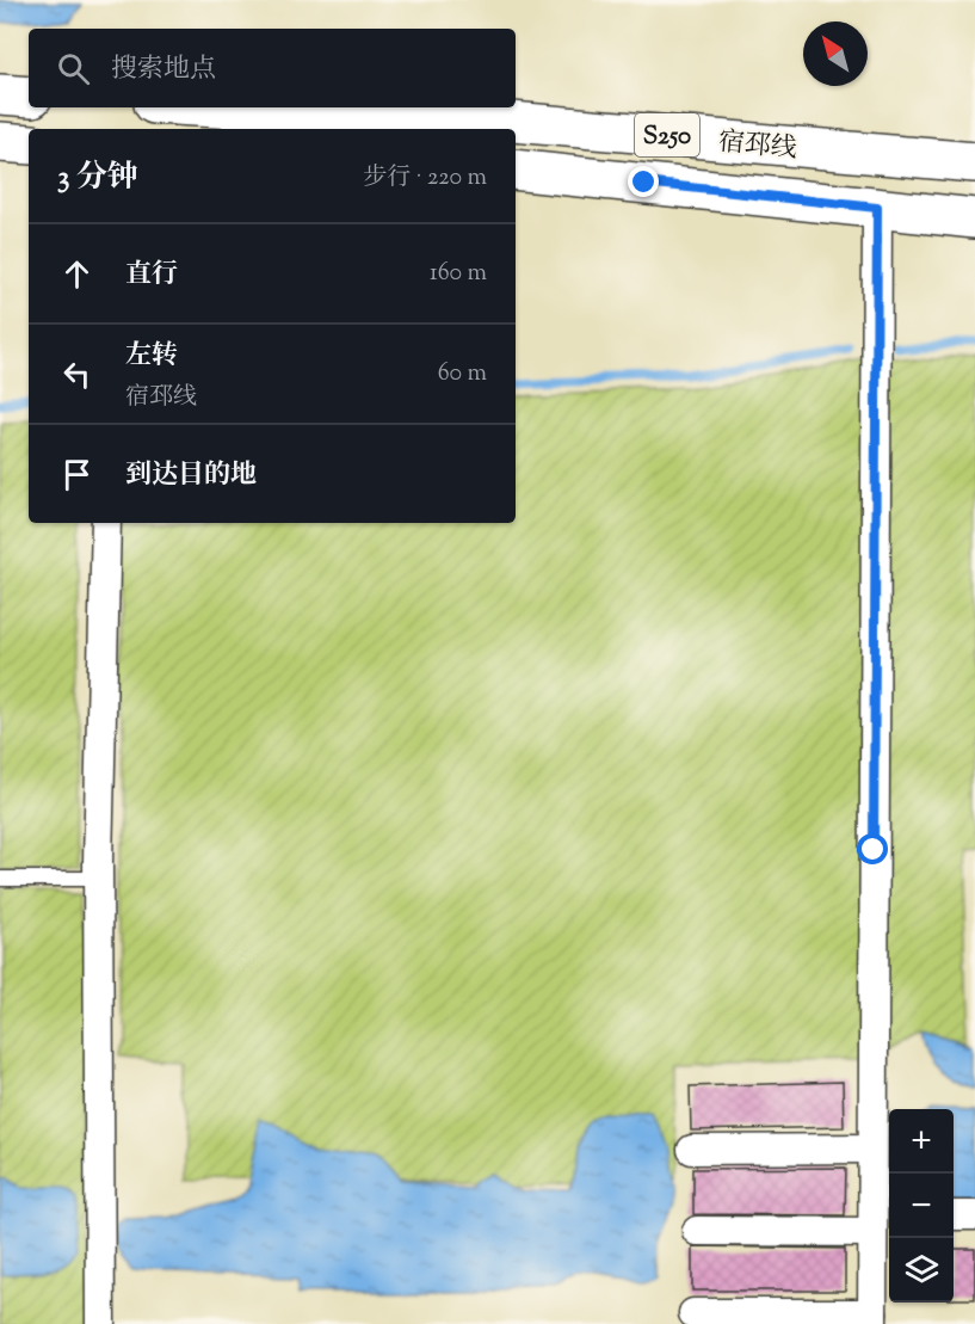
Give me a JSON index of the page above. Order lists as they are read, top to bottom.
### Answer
{
  "streets": {
    "main road": ["S250", "宿邳线"]
  },
  "north": "top left",
  "page": {
    "search": "搜索地点",
    "heading": ["3 分钟", "步行 · 220 m"],
    "list": [
      ["直行", "160 m"],
      ["左转", "宿邳线", "60 m"],
      "到达目的地"
    ],
    "map_buttons": ["+", "−"]
  }
}
